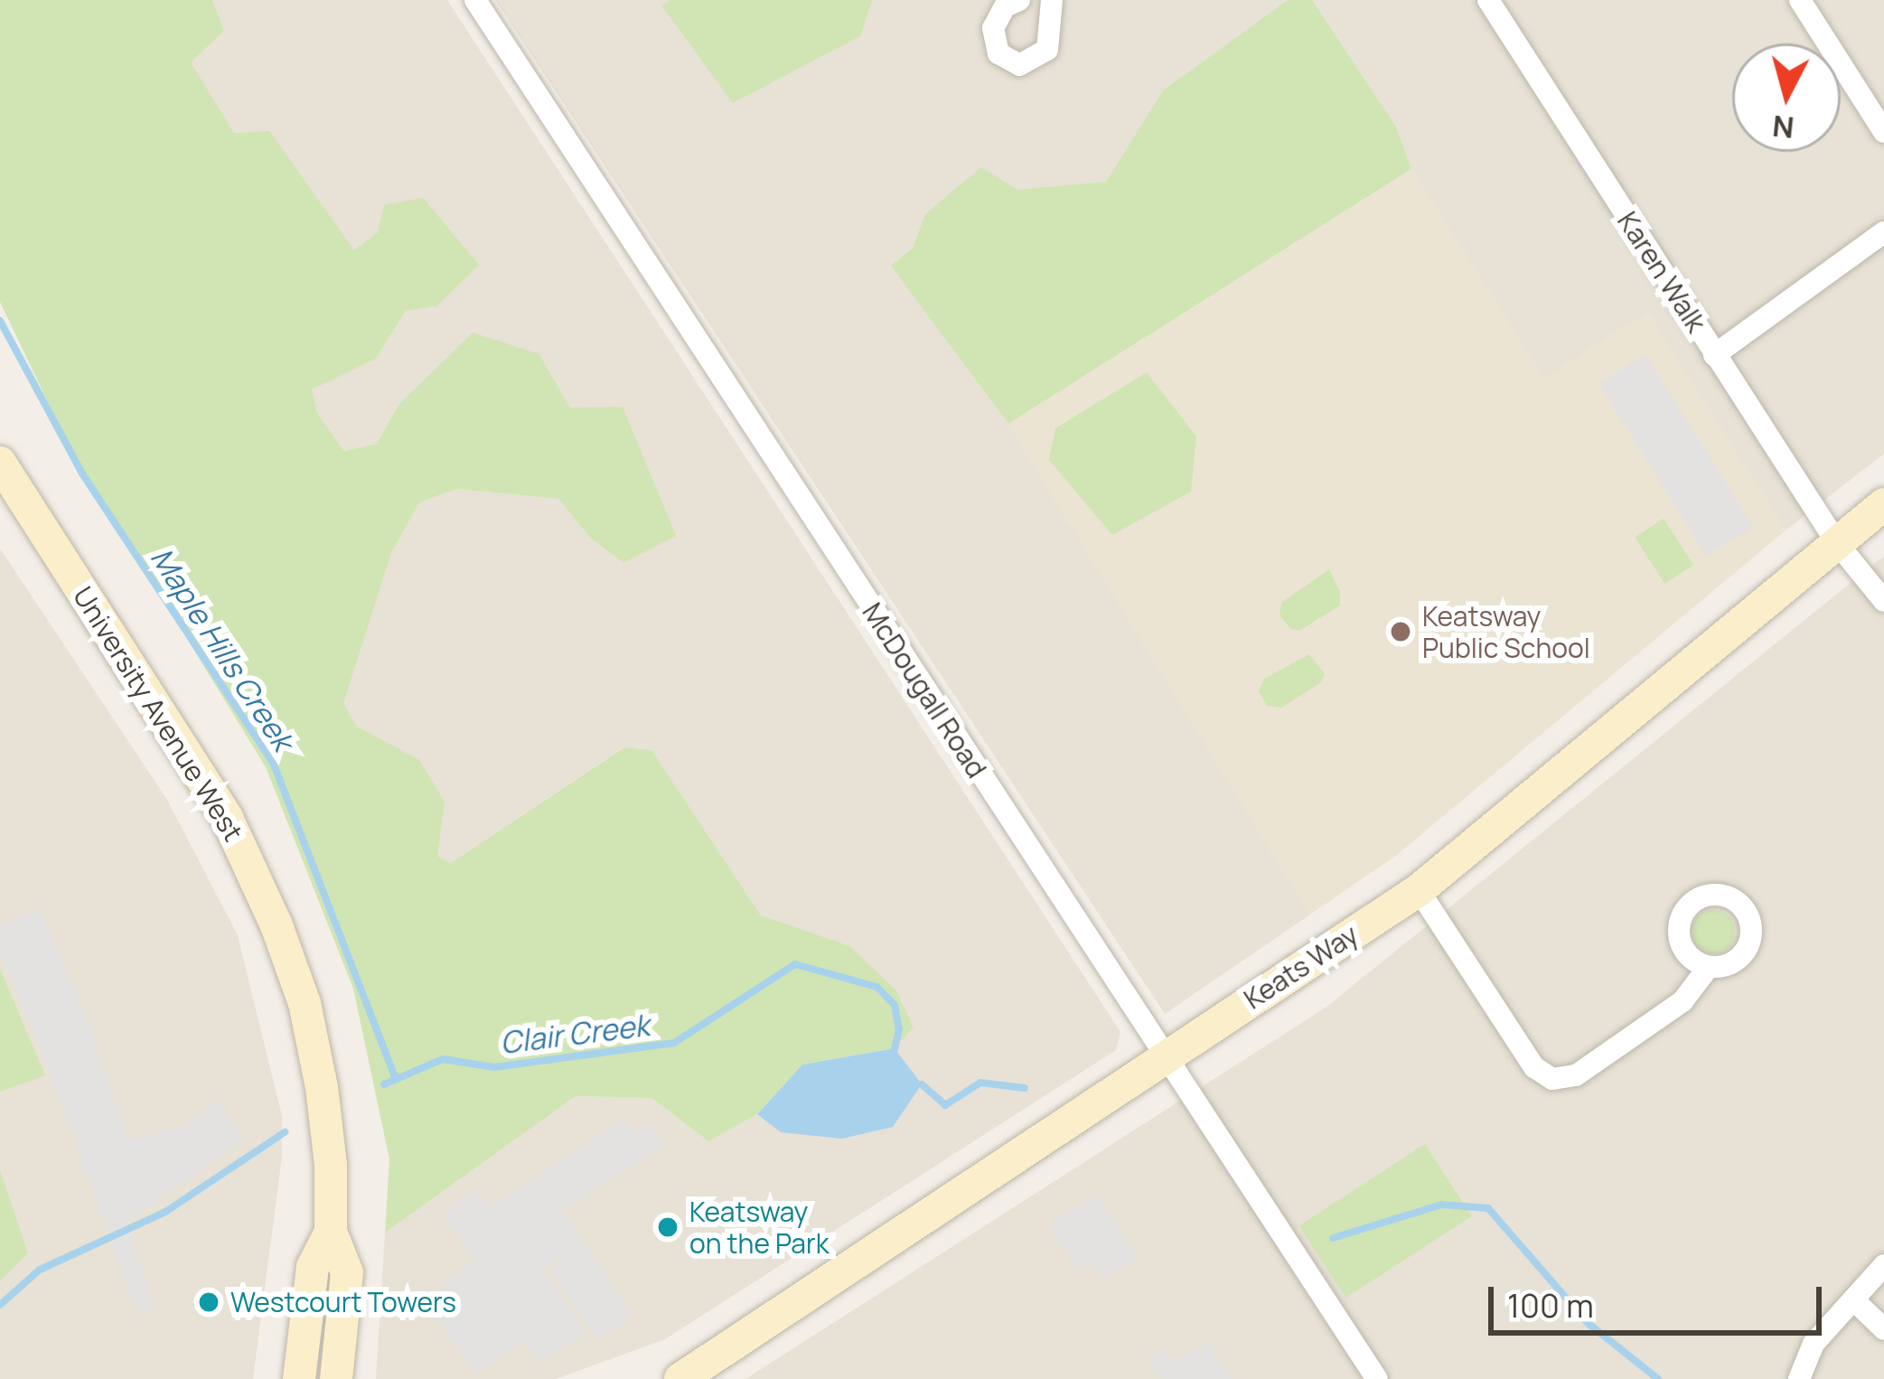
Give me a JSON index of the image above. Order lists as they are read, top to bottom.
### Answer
{
  "streets": {
    "street": [
      "Karen Walk",
      "McDougall Road",
      "University Avenue West",
      "Keats Way"
    ]
  },
  "crossings": [
    ["Karen Walk", "Keats Way"],
    ["McDougall Road", "Keats Way"]
  ],
  "water": ["Maple Hills Creek", "Clair Creek"],
  "places": ["Keatsway Public School", "Keatsway on the Park", "Westcourt Towers"],
  "scale_bar": "100 m",
  "north": "bottom"
}
